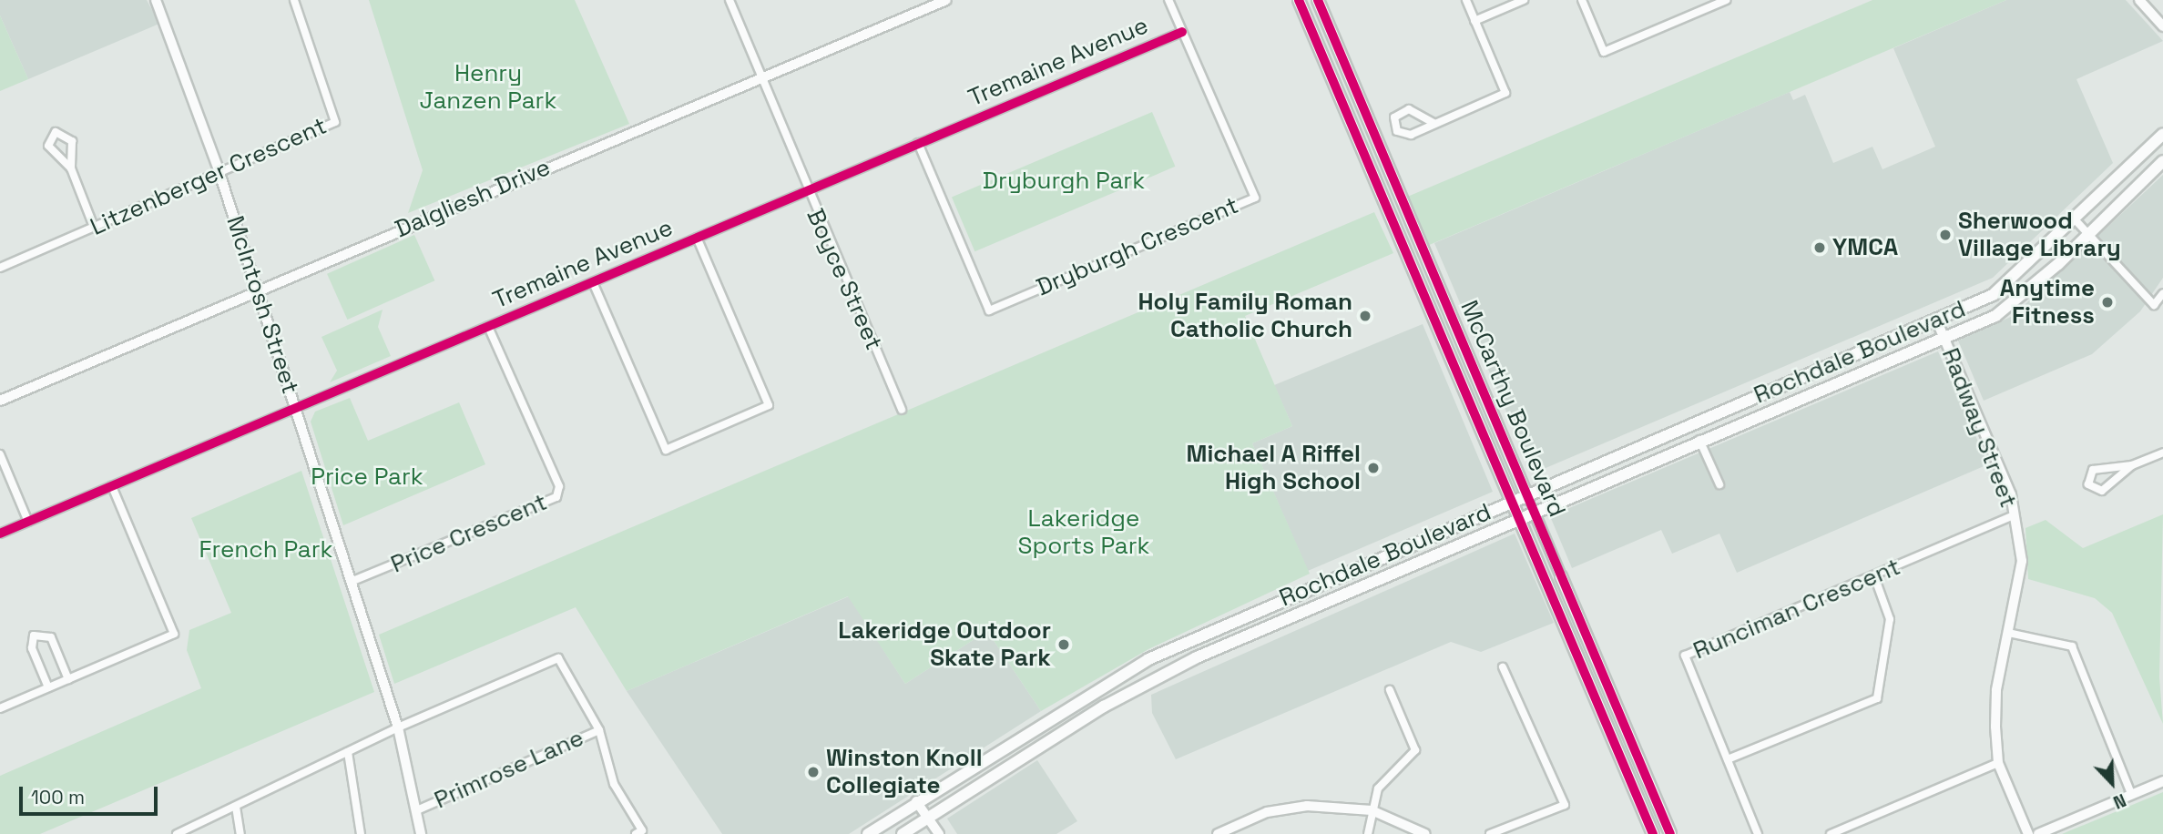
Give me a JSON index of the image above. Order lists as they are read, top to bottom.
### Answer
{
  "streets": {
    "main road": ["Rochdale Boulevard", "McCarthy Boulevard"],
    "street": [
      "Tremaine Avenue",
      "Litzenberger Crescent",
      "Dalgliesh Drive",
      "Dryburgh Crescent",
      "Boyce Street",
      "McIntosh Street",
      "Radway Street",
      "Price Crescent",
      "Runciman Crescent",
      "Primrose Lane"
    ]
  },
  "crossings": [
    ["Tremaine Avenue", "Dryburgh Crescent"],
    ["Tremaine Avenue", "Boyce Street"],
    ["Tremaine Avenue", "McIntosh Street"],
    ["Tremaine Avenue", "Price Crescent"],
    ["Litzenberger Crescent", "McIntosh Street"],
    ["Dalgliesh Drive", "Boyce Street"],
    ["Dalgliesh Drive", "McIntosh Street"],
    ["McIntosh Street", "Price Crescent"],
    ["McIntosh Street", "Primrose Lane"],
    ["Rochdale Boulevard", "McCarthy Boulevard"],
    ["Rochdale Boulevard", "Radway Street"],
    ["Radway Street", "Runciman Crescent"]
  ],
  "parks": [
    "Henry Janzen Park",
    "Dryburgh Park",
    "Price Park",
    "Lakeridge Sports Park",
    "French Park"
  ],
  "places": [
    "Sherwood Village Library",
    "YMCA",
    "Anytime Fitness",
    "Holy Family Roman Catholic Church",
    "Michael A Riffel High School",
    "Lakeridge Outdoor Skate Park",
    "Winston Knoll Collegiate"
  ],
  "scale_bar": "100 m",
  "north": "bottom right"
}
